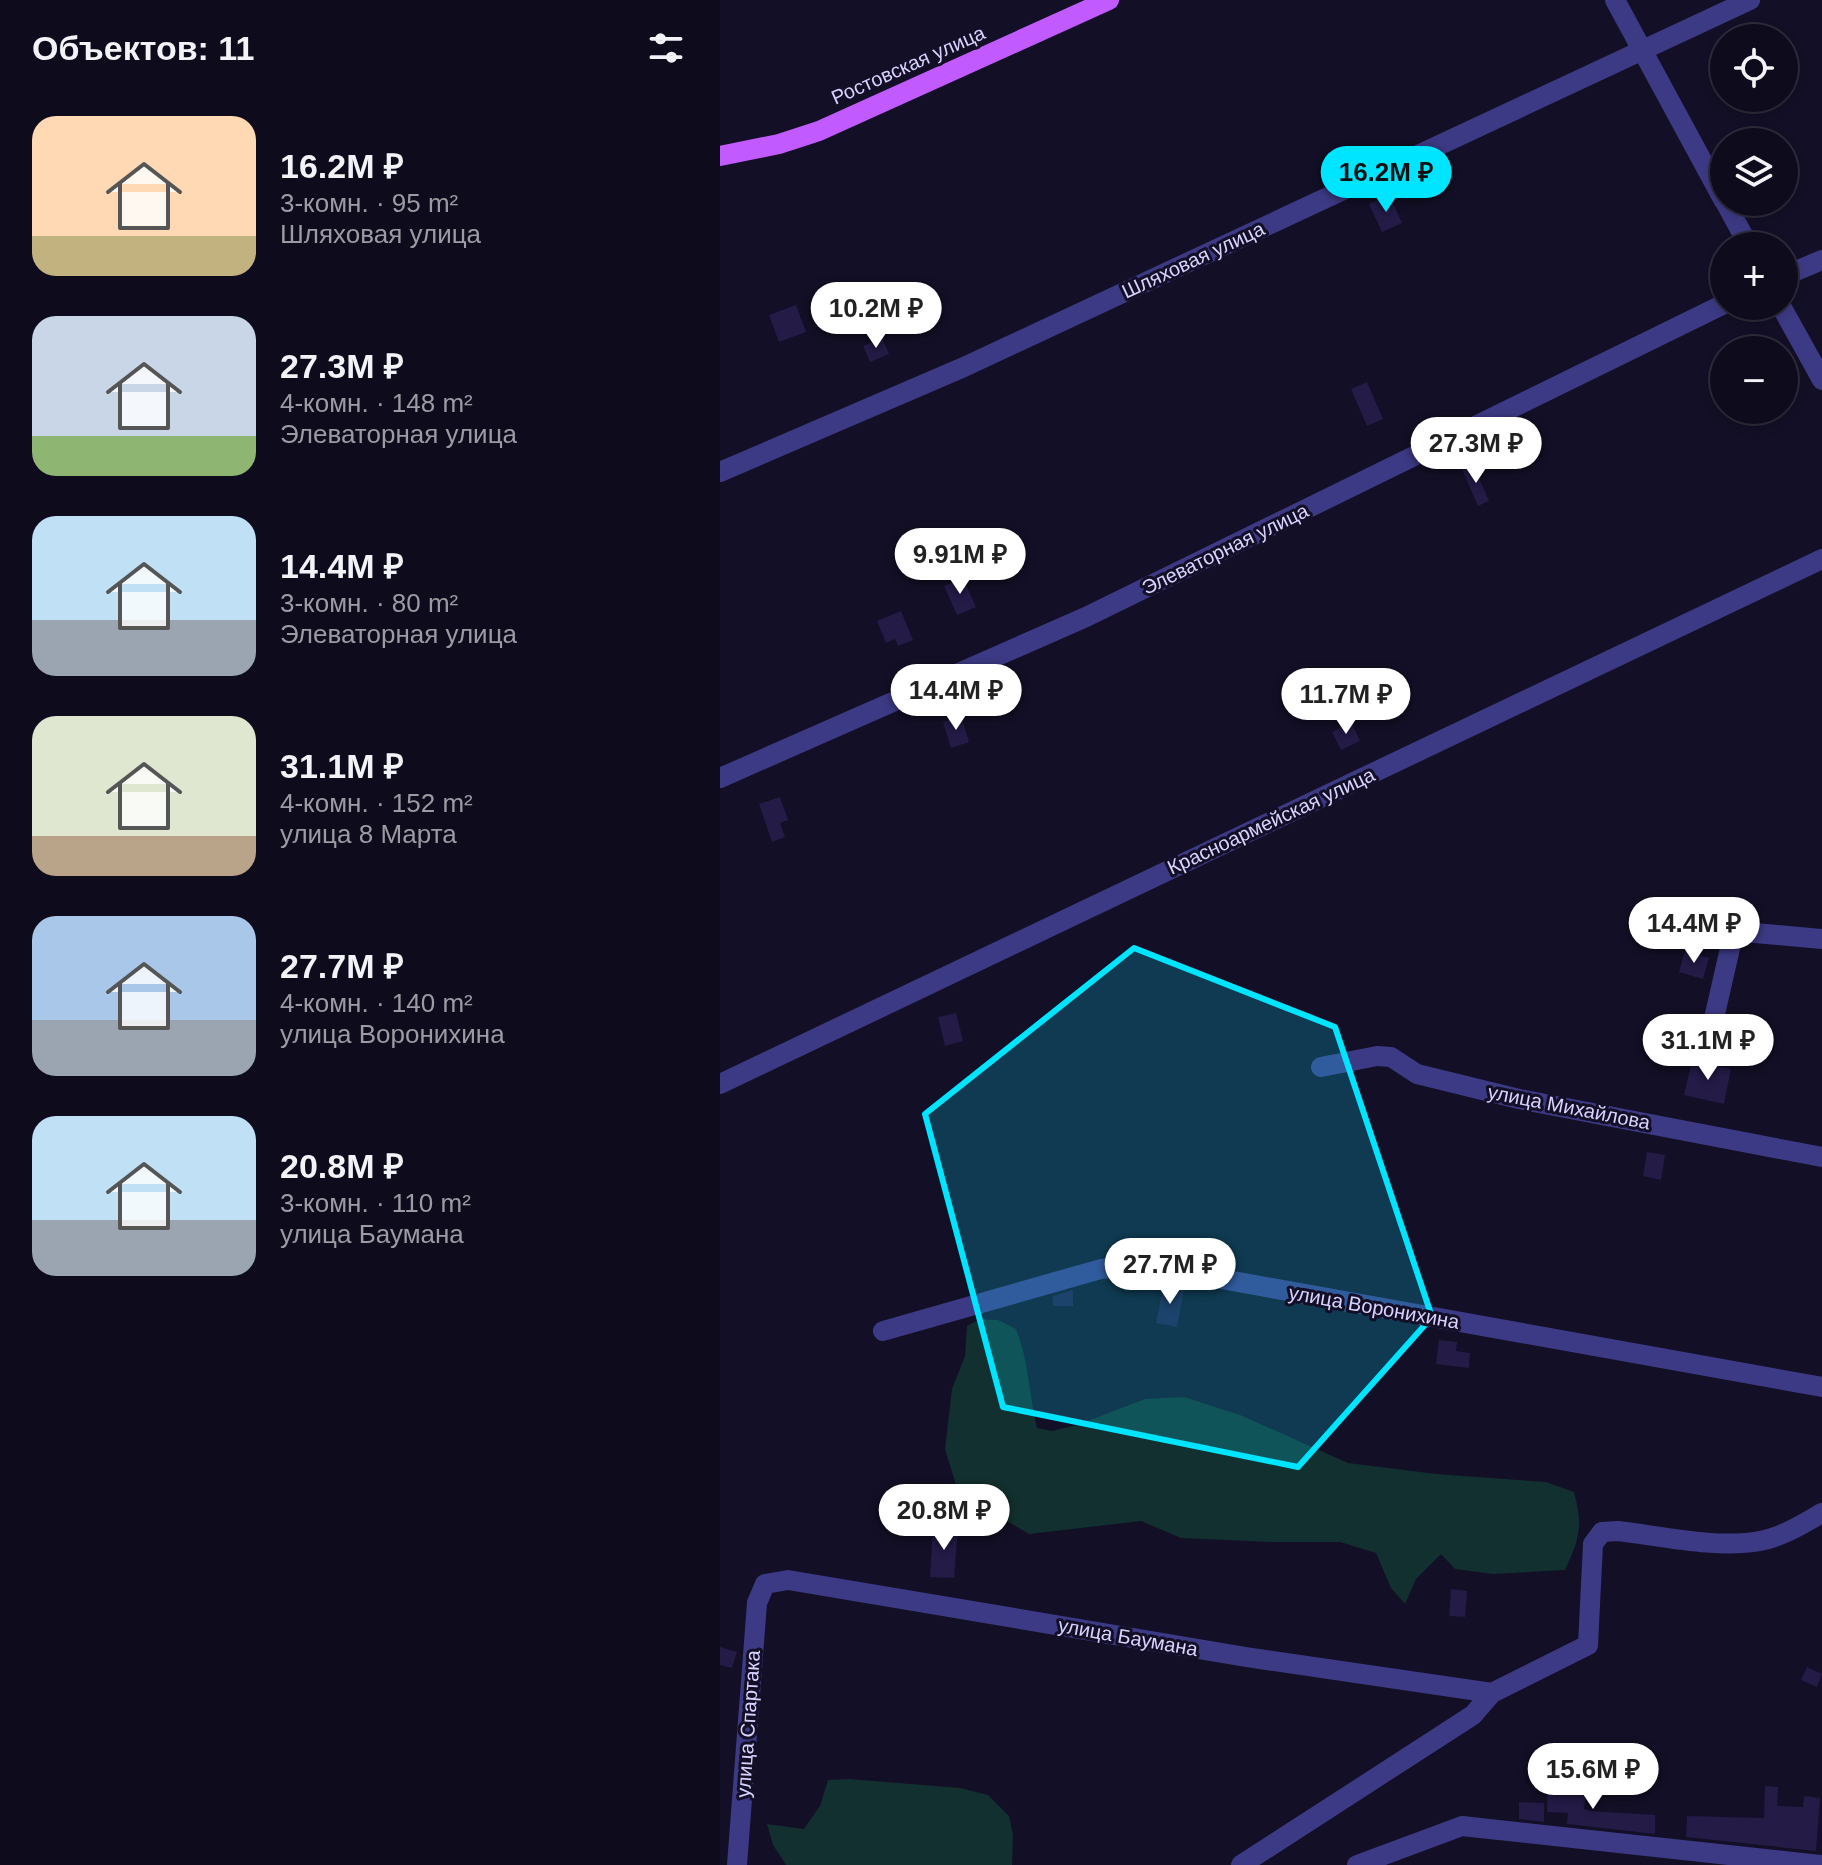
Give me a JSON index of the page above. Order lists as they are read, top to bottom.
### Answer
{
  "streets": {
    "main road": ["Ростовская улица"],
    "street": [
      "Шляховая улица",
      "Элеваторная улица",
      "Красноармейская улица",
      "улица Михайлова",
      "улица Воронихина",
      "улица Баумана",
      "улица Спартака"
    ]
  },
  "crossings": [
    ["улица Баумана", "улица Спартака"]
  ],
  "page": {
    "heading": "Объектов: 11",
    "map_buttons": ["+", "−"],
    "list": [
      {
        "name": "16.2M ₽",
        "note": "3-комн. · 95 m² · Шляховая улица"
      },
      {
        "name": "27.3M ₽",
        "note": "4-комн. · 148 m² · Элеваторная улица"
      },
      {
        "name": "14.4M ₽",
        "note": "3-комн. · 80 m² · Элеваторная улица"
      },
      {
        "name": "31.1M ₽",
        "note": "4-комн. · 152 m² · улица 8 Марта"
      },
      {
        "name": "27.7M ₽",
        "note": "4-комн. · 140 m² · улица Воронихина"
      },
      {
        "name": "20.8M ₽",
        "note": "3-комн. · 110 m² · улица Баумана"
      }
    ],
    "price": [
      "16.2M ₽",
      "10.2M ₽",
      "27.3M ₽",
      "9.91M ₽",
      "14.4M ₽",
      "11.7M ₽",
      "14.4M ₽",
      "31.1M ₽",
      "27.7M ₽",
      "20.8M ₽",
      "15.6M ₽"
    ]
  }
}
